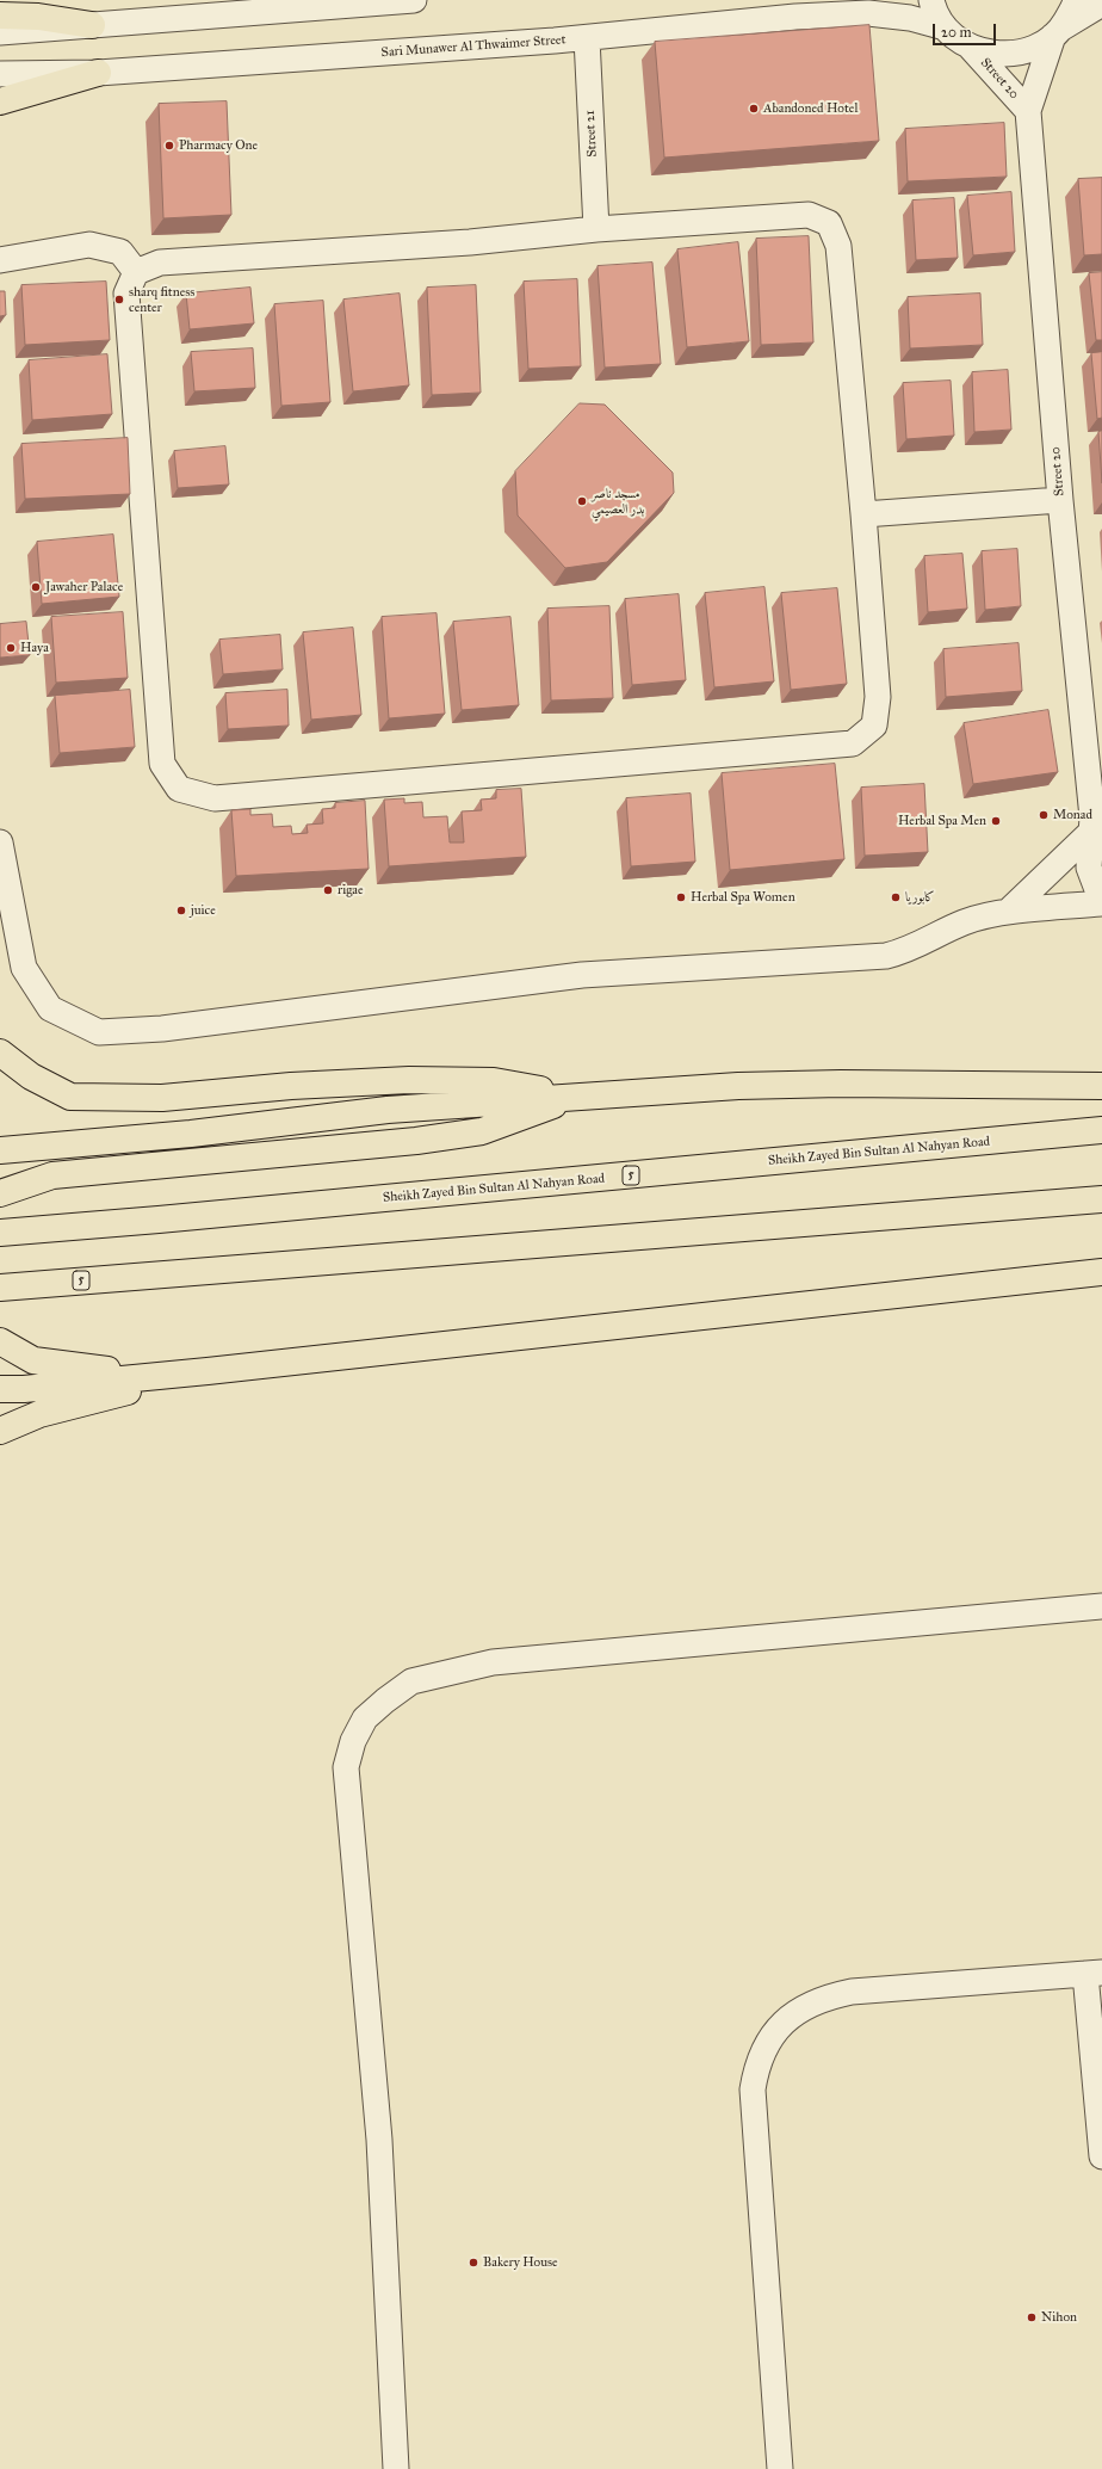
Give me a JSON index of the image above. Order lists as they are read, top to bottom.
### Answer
{
  "streets": {
    "main road": ["Sheikh Zayed Bin Sultan Al Nahyan Road", "5"],
    "street": ["Sari Munawer Al Thwaimer Street", "Street 20", "Street 21"]
  },
  "crossings": [
    ["Sari Munawer Al Thwaimer Street", "Street 21"]
  ],
  "places": [
    "Abandoned Hotel",
    "Pharmacy One",
    "sharq fitness center",
    "مسجد ناصر بدر العصيمي",
    "Jawaher Palace",
    "Haya",
    "Monad",
    "Herbal Spa Men",
    "rigae",
    "Herbal Spa Women",
    "كابوريا",
    "juice",
    "Bakery House",
    "Nihon"
  ],
  "scale_bar": "20 m"
}
